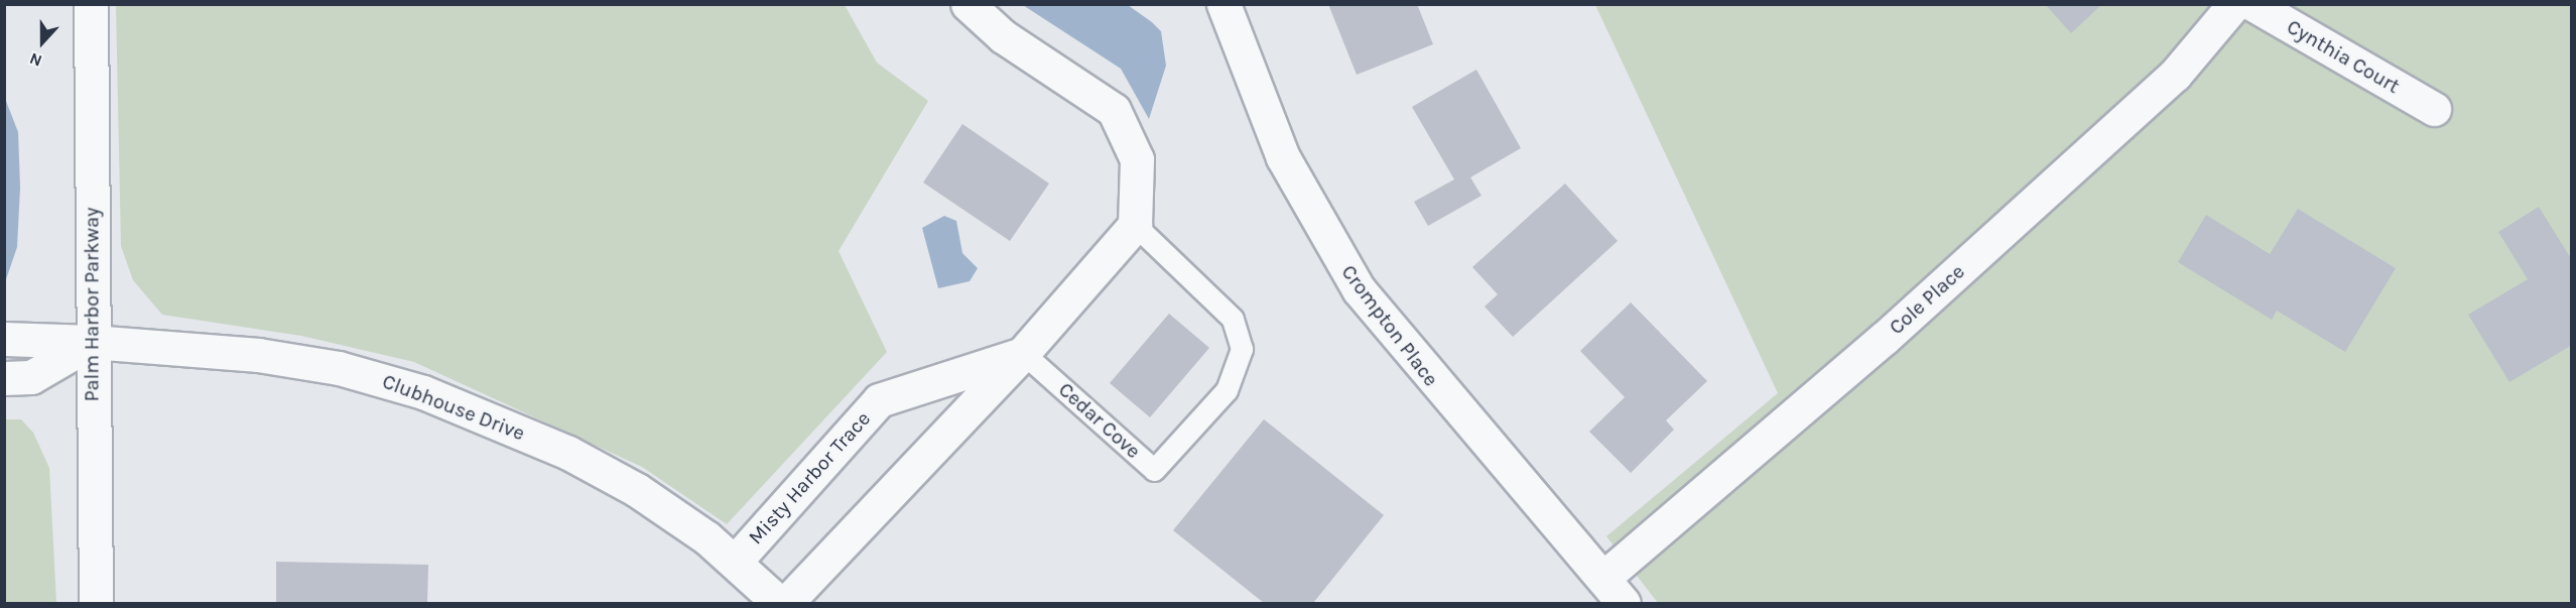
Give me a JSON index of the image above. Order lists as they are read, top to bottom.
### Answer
{
  "streets": {
    "street": [
      "Cynthia Court",
      "Cole Place",
      "Palm Harbor Parkway",
      "Crompton Place",
      "Clubhouse Drive",
      "Misty Harbor Trace"
    ],
    "lane": ["Cedar Cove"]
  },
  "crossings": [
    ["Cole Place", "Crompton Place"],
    ["Palm Harbor Parkway", "Clubhouse Drive"],
    ["Clubhouse Drive", "Misty Harbor Trace"],
    ["Cedar Cove", "Misty Harbor Trace"]
  ],
  "north": "bottom"
}
